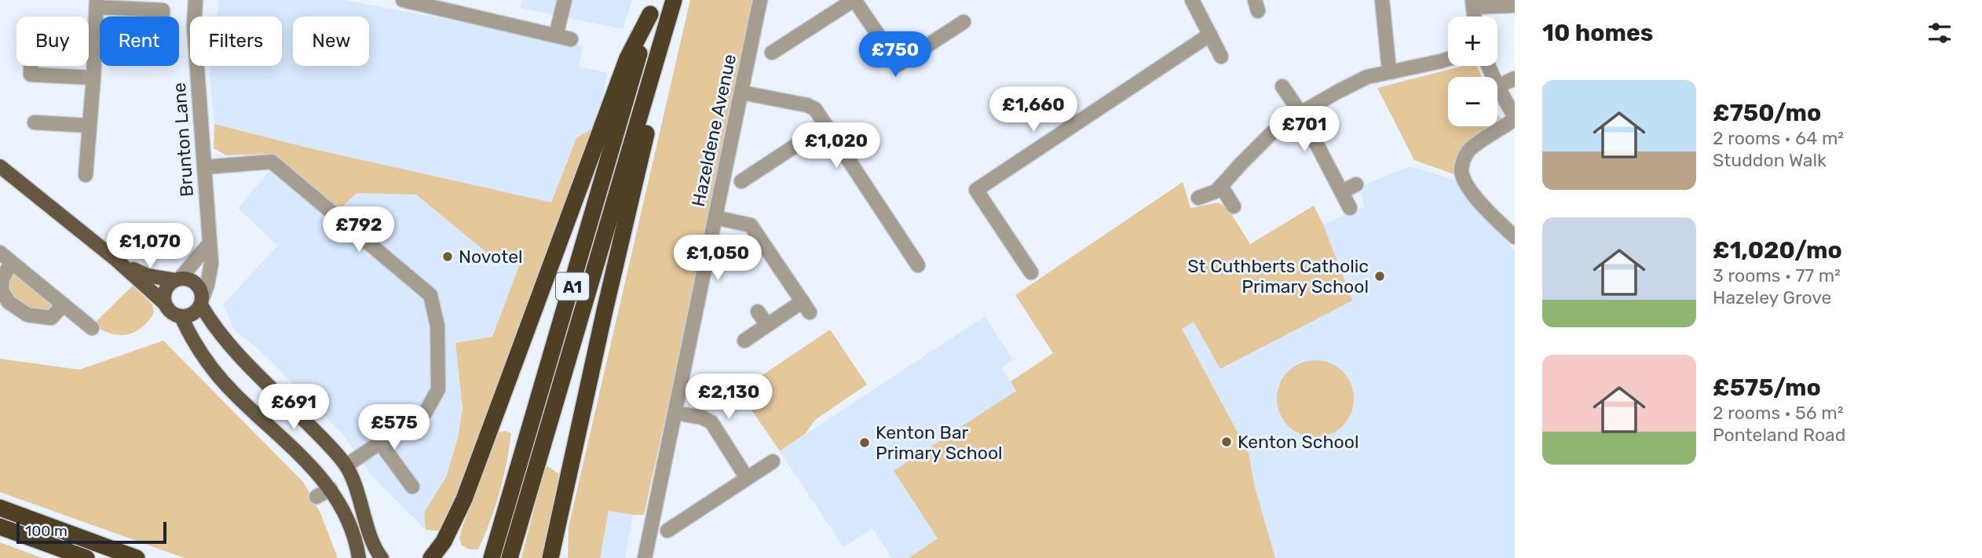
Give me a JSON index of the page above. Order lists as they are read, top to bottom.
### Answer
{
  "streets": {
    "highway": ["A1"],
    "street": ["Hazeldene Avenue", "Brunton Lane"]
  },
  "places": [
    "Novotel",
    "St Cuthberts Catholic Primary School",
    "Kenton School",
    "Kenton Bar Primary School"
  ],
  "scale_bar": "100 m",
  "page": {
    "heading": "10 homes",
    "map_buttons": ["+", "−"],
    "chip": [
      "Buy",
      "Rent",
      "Filters",
      "New"
    ],
    "price": [
      "£750",
      "£1,660",
      "£701",
      "£1,020",
      "£792",
      "£1,070",
      "£1,050",
      "£2,130",
      "£691",
      "£575"
    ],
    "list": [
      {
        "name": "£750/mo",
        "note": "2 rooms · 64 m² · Studdon Walk"
      },
      {
        "name": "£1,020/mo",
        "note": "3 rooms · 77 m² · Hazeley Grove"
      },
      {
        "name": "£575/mo",
        "note": "2 rooms · 56 m² · Ponteland Road"
      }
    ],
    "scale": "100 m"
  }
}
